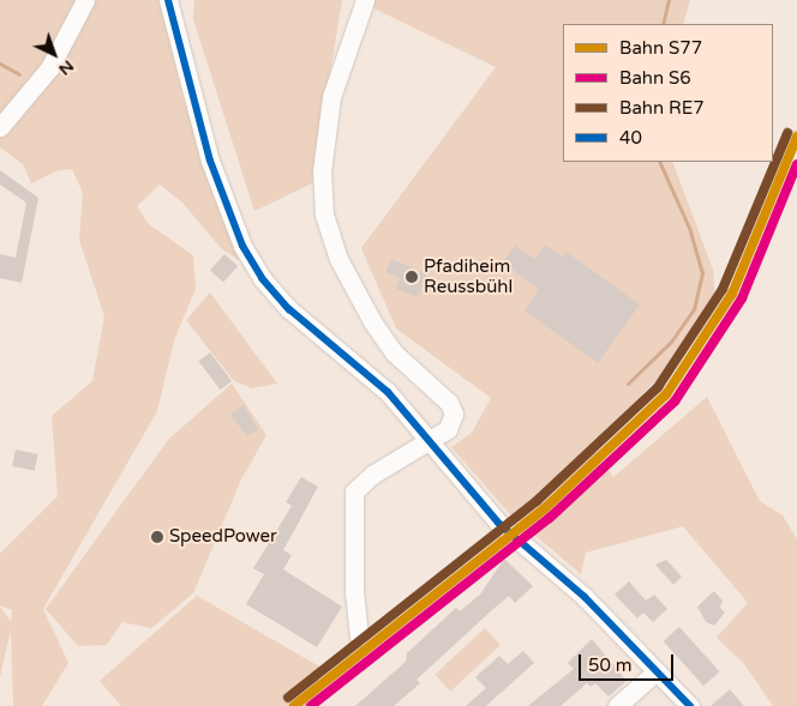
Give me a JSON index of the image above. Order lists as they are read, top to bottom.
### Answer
{
  "places": ["Pfadiheim Reussbühl", "SpeedPower"],
  "lines": [
    "transit line 40",
    "rail line RE7",
    "rail line S77",
    "rail line S6"
  ],
  "legend": [
    "Bahn S77",
    "Bahn S6",
    "Bahn RE7",
    "40"
  ],
  "scale_bar": "50 m",
  "north": "bottom right"
}
